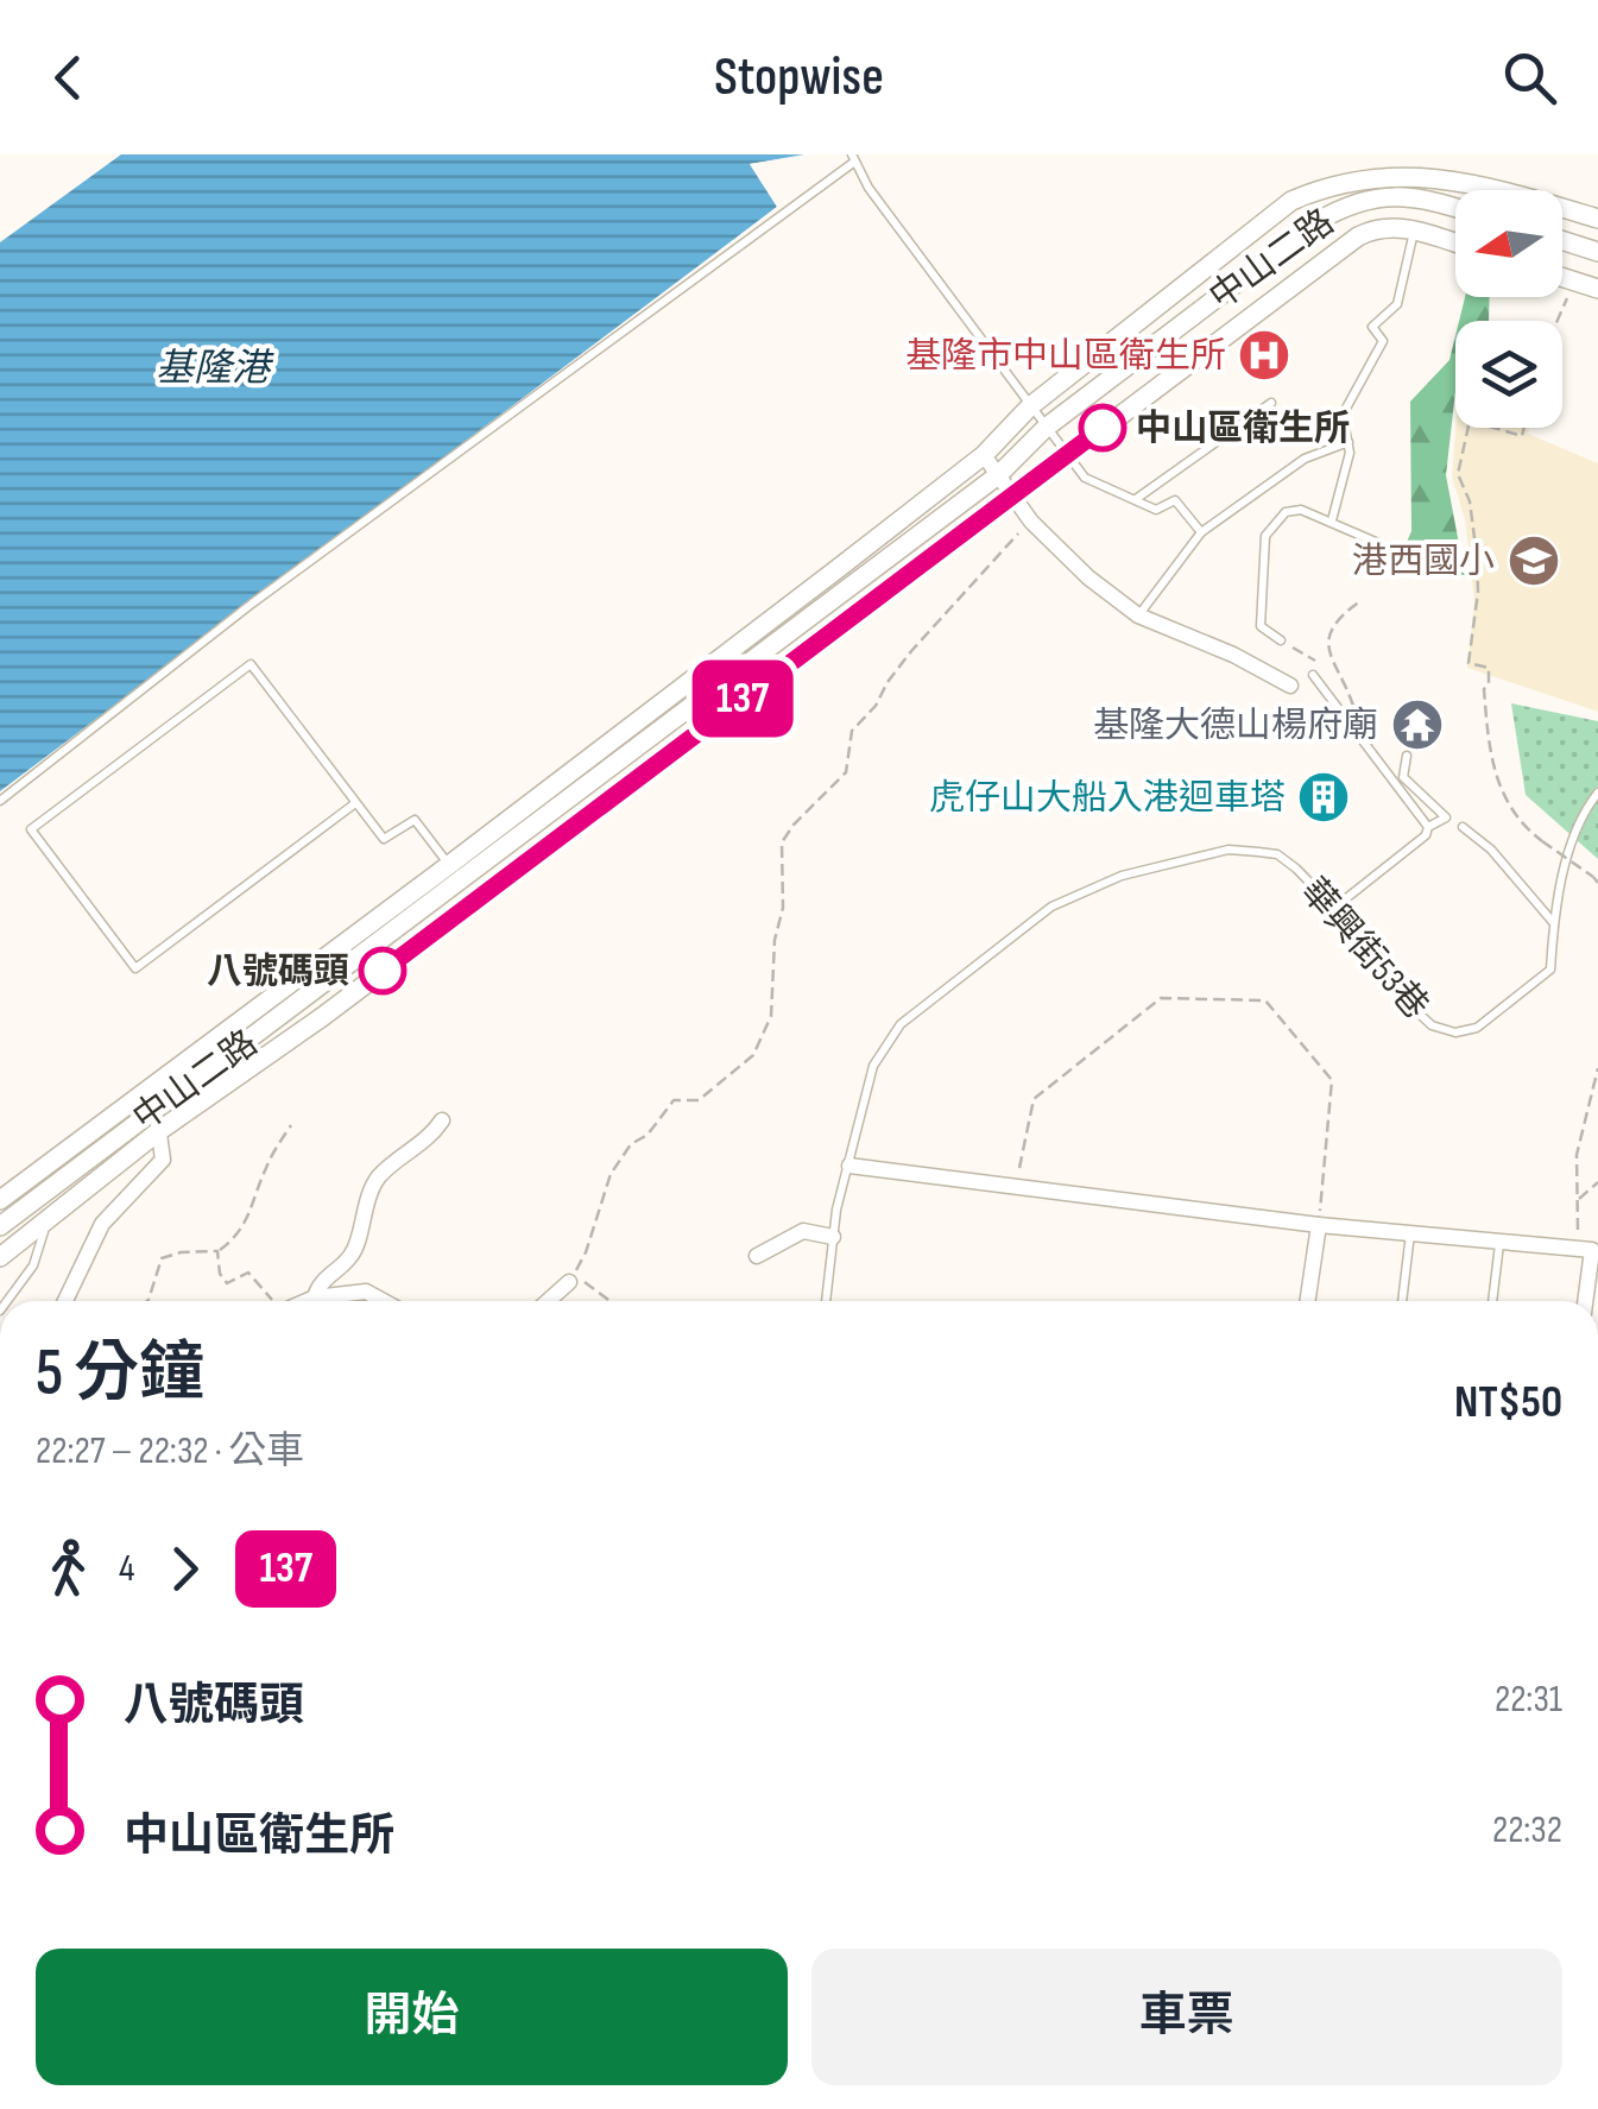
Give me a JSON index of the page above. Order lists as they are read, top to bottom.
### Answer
{
  "streets": {
    "street": ["中山二路"],
    "lane": ["華興街53巷"]
  },
  "water": ["基隆港"],
  "places": {
    "hospital": ["基隆市中山區衛生所"],
    "other": ["中山區衛生所", "八號碼頭"],
    "school or university": ["港西國小"],
    "temple": ["基隆大德山楊府廟"],
    "building": ["虎仔山大船入港迴車塔"]
  },
  "lines": ["bus line 137"],
  "north": "left",
  "page": {
    "header": "Stopwise",
    "on_map": "137",
    "heading": ["5 分鐘", "22:27 – 22:32 · 公車", "NT$50"],
    "legs": ["4", "137"],
    "list": [
      {
        "name": "八號碼頭",
        "value": "22:31"
      },
      {
        "name": "中山區衛生所",
        "value": "22:32"
      }
    ],
    "buttons": ["開始", "車票"]
  }
}
